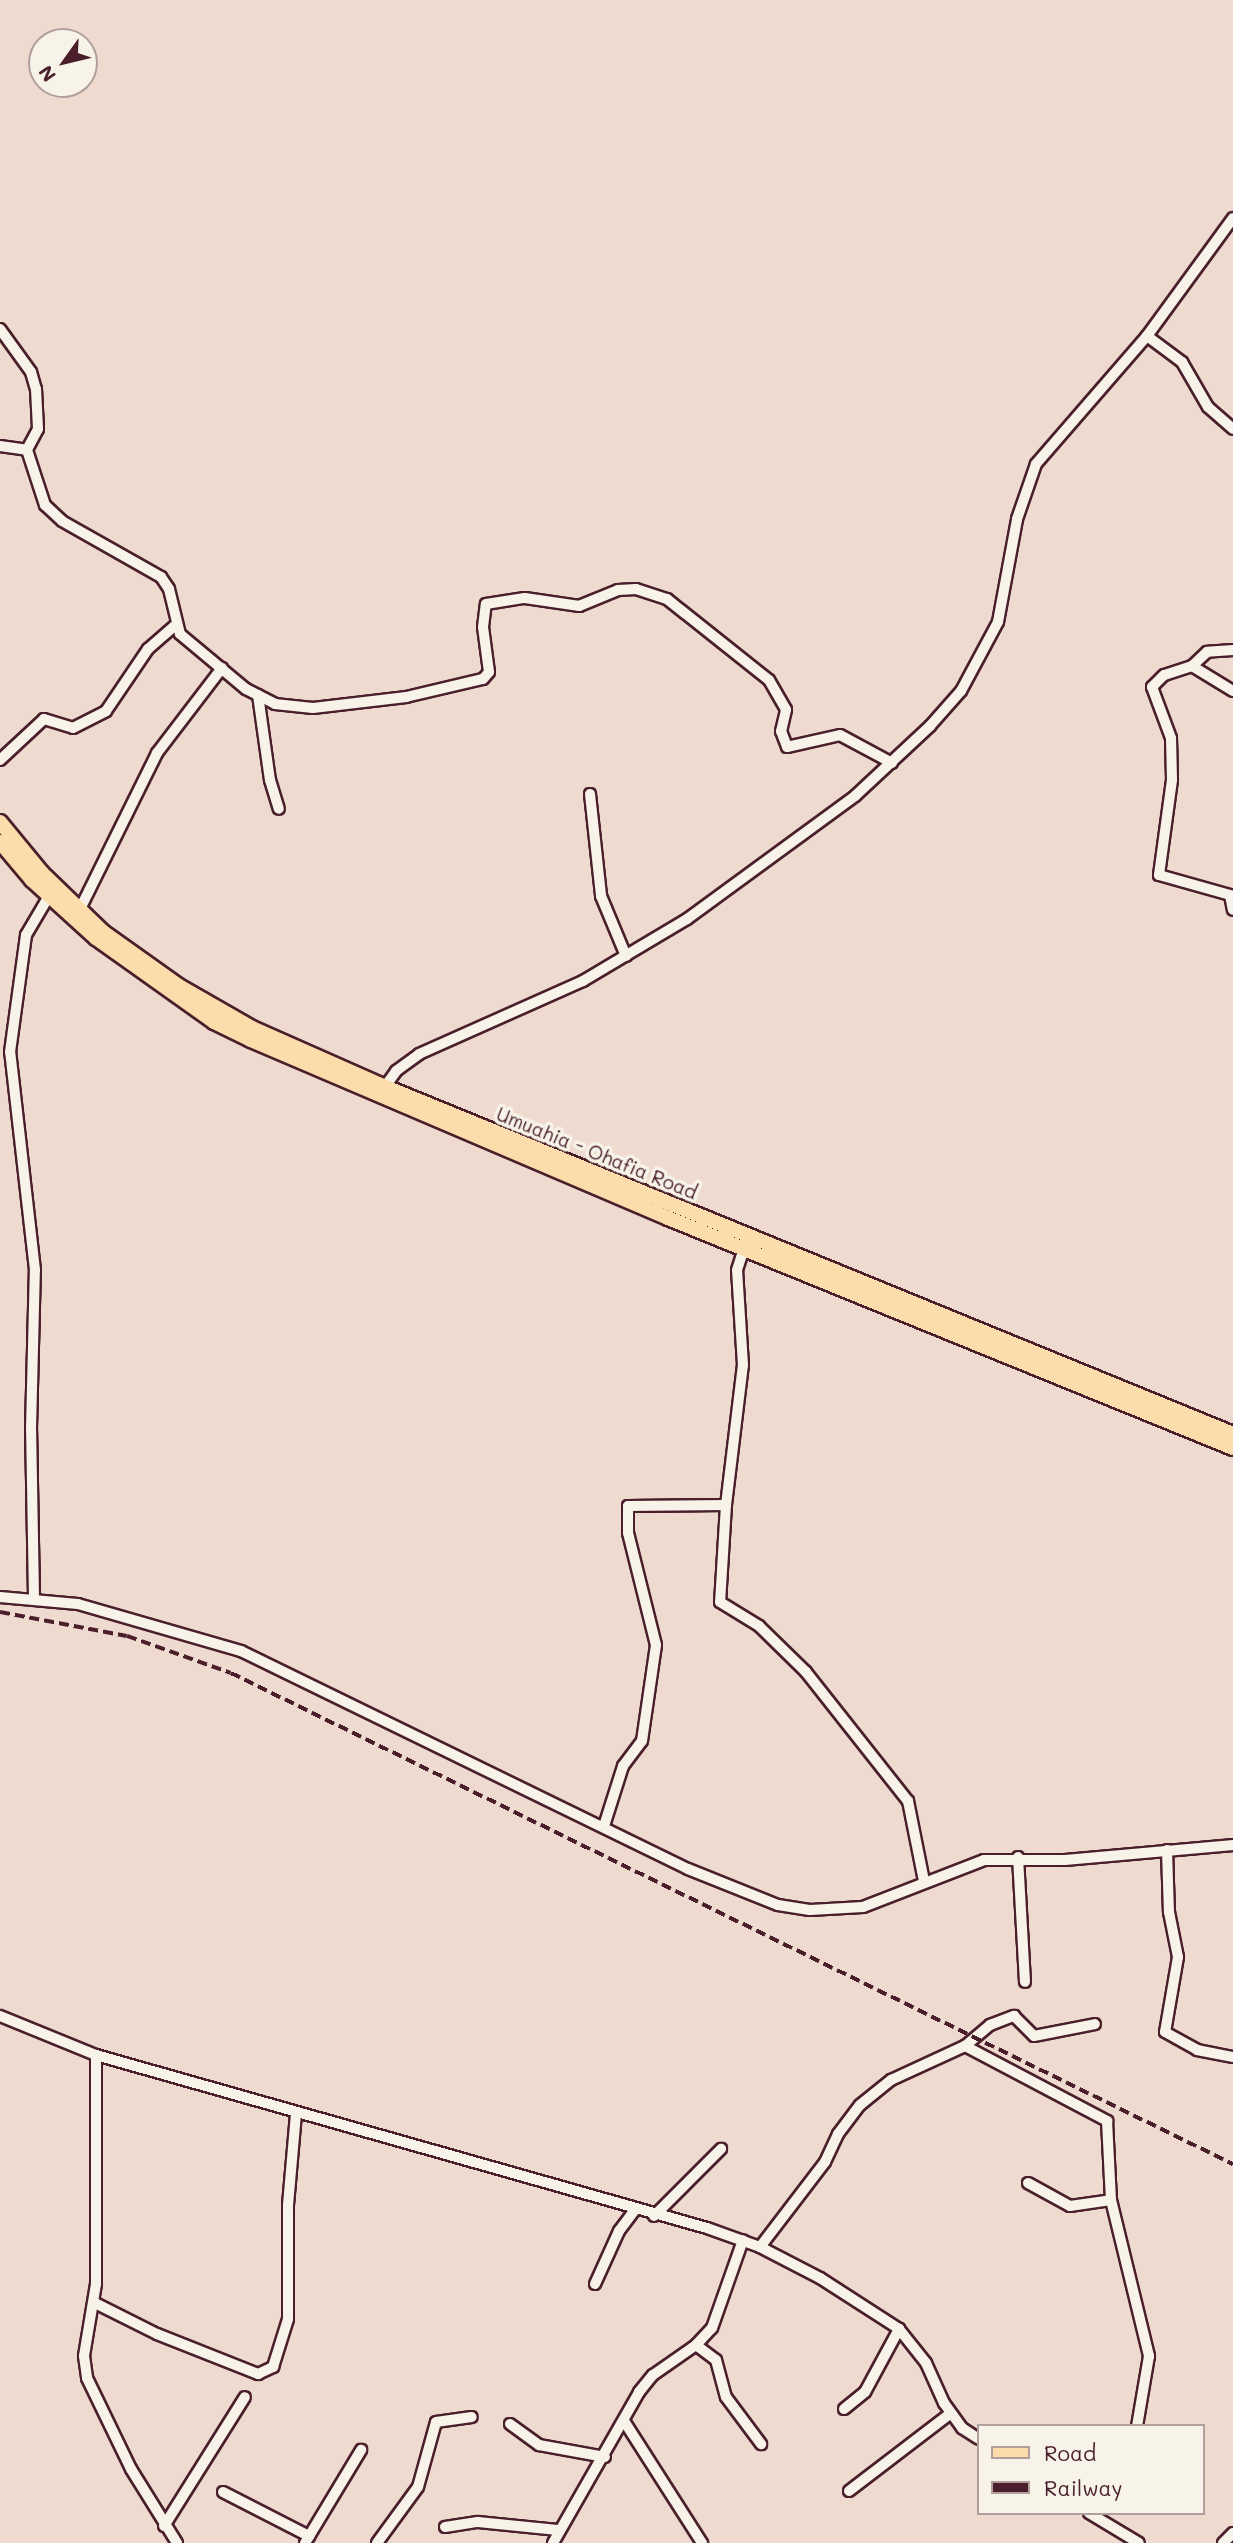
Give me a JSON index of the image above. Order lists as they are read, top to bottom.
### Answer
{
  "streets": {
    "main road": ["Umuahia - Ohafia Road"]
  },
  "legend": ["Road", "Railway"],
  "north": "bottom left"
}
